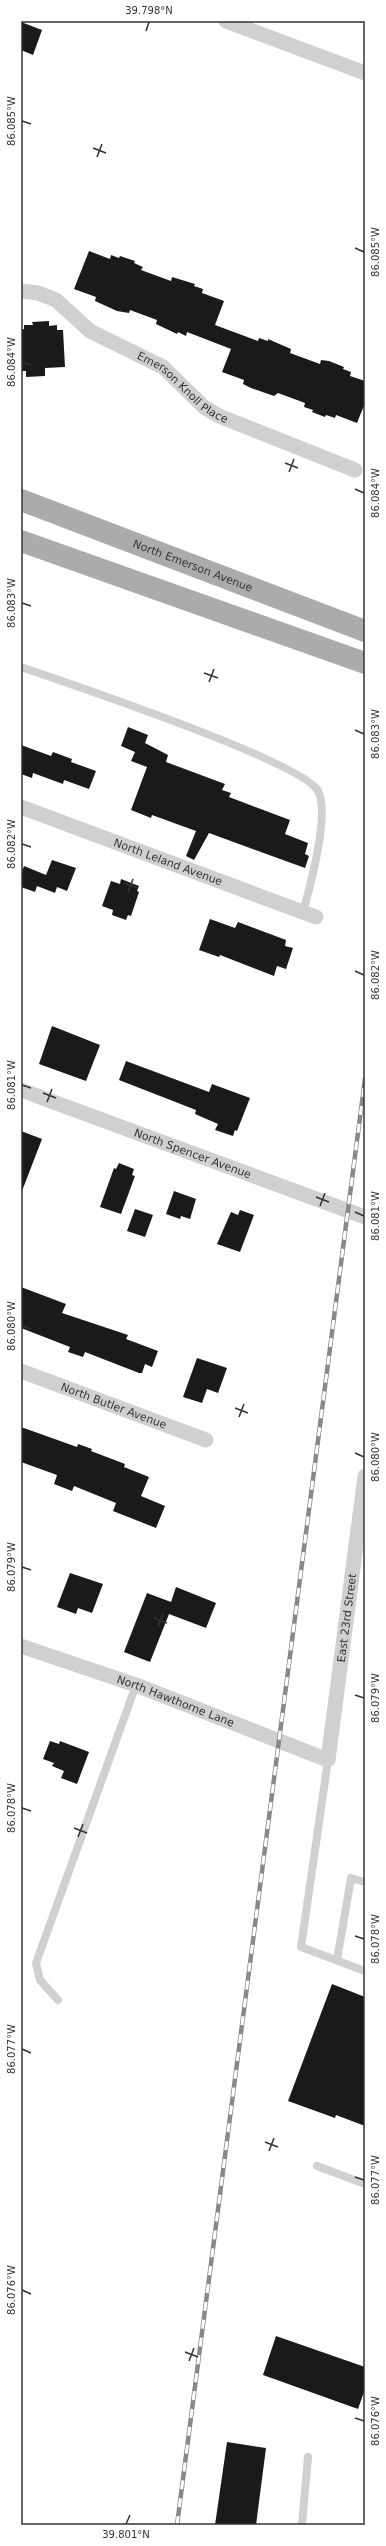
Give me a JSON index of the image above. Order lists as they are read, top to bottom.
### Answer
{
  "streets": {
    "main road": ["North Emerson Avenue"],
    "street": [
      "Emerson Knoll Place",
      "North Leland Avenue",
      "North Spencer Avenue",
      "North Butler Avenue",
      "East 23rd Street",
      "North Hawthorne Lane"
    ]
  },
  "crossings": [
    ["East 23rd Street", "North Hawthorne Lane"]
  ],
  "coordinates": [
    "39.798°N",
    "86.085°W",
    "86.084°W",
    "86.083°W",
    "86.082°W",
    "86.081°W",
    "86.080°W",
    "86.079°W",
    "86.078°W",
    "86.077°W",
    "86.076°W",
    "39.801°N"
  ]
}
